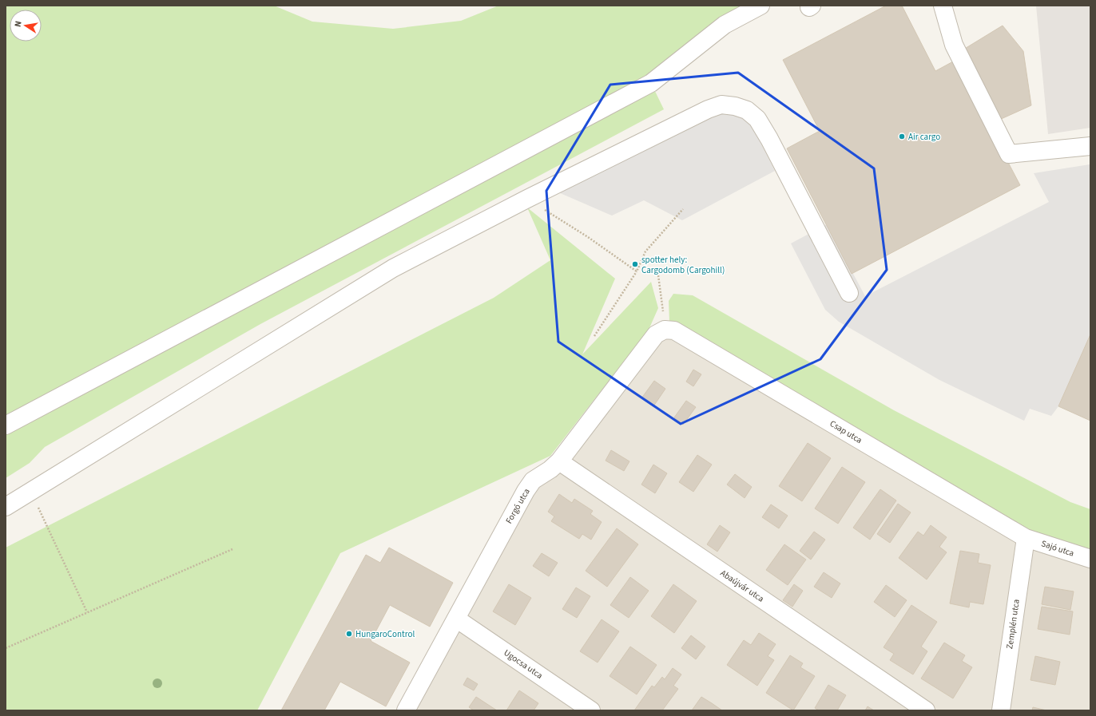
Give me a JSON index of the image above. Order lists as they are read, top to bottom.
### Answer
{
  "streets": {
    "street": [
      "Csap utca",
      "Forgó utca",
      "Sajó utca",
      "Abaújvár utca",
      "Zemplén utca",
      "Ugocsa utca"
    ]
  },
  "crossings": [
    ["Csap utca", "Forgó utca"],
    ["Csap utca", "Sajó utca"],
    ["Csap utca", "Zemplén utca"],
    ["Forgó utca", "Abaújvár utca"],
    ["Forgó utca", "Ugocsa utca"],
    ["Sajó utca", "Zemplén utca"]
  ],
  "places": ["Air cargo", "spotter hely: Cargodomb (Cargohill)", "HungaroControl"],
  "north": "left"
}
